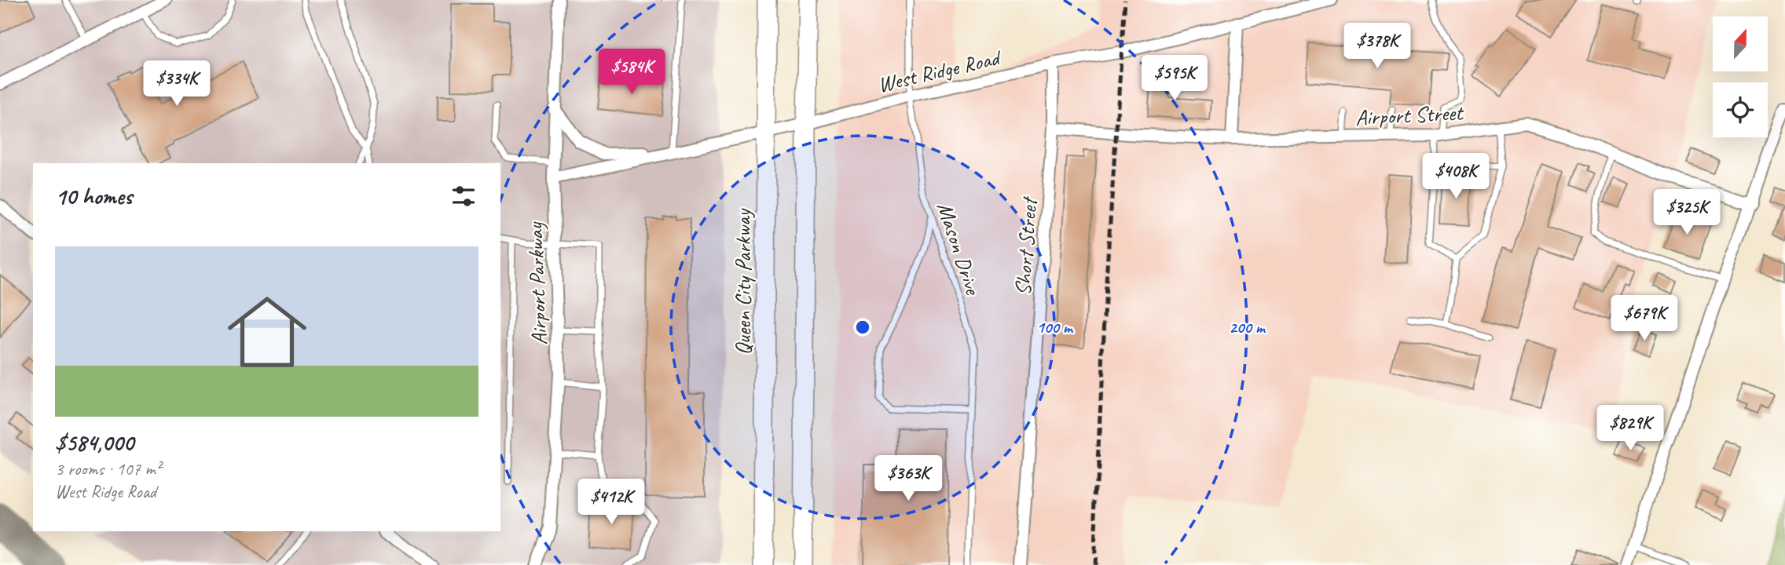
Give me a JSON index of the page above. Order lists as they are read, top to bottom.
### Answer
{
  "streets": {
    "main road": ["Queen City Parkway"],
    "street": [
      "West Ridge Road",
      "Airport Street",
      "Short Street",
      "Airport Parkway"
    ],
    "lane": ["Mason Drive"]
  },
  "crossings": [
    ["West Ridge Road", "Short Street"],
    ["West Ridge Road", "Mason Drive"],
    ["West Ridge Road", "Queen City Parkway"],
    ["West Ridge Road", "Airport Parkway"],
    ["Airport Street", "Short Street"]
  ],
  "north": "top",
  "page": {
    "price": [
      "$378K",
      "$584K",
      "$595K",
      "$334K",
      "$408K",
      "$325K",
      "$679K",
      "$829K",
      "$363K",
      "$412K"
    ],
    "heading": "10 homes",
    "list": [
      {
        "name": "$584,000",
        "note": "3 rooms · 107 m² · West Ridge Road"
      }
    ]
  },
  "rings": ["100 m", "200 m"]
}
